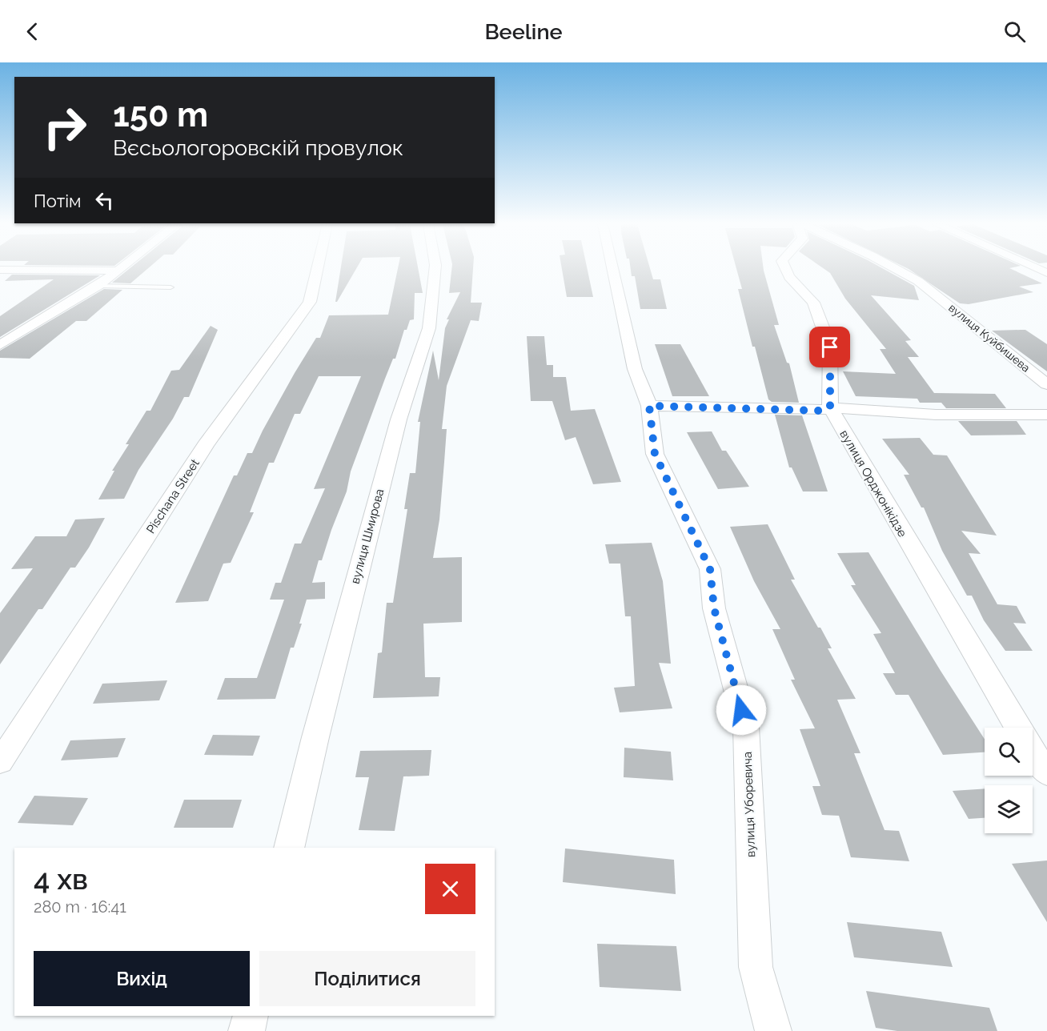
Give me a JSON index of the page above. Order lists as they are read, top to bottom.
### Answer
{
  "streets": {
    "street": [
      "вулиця Куйбишева",
      "вулиця Орджонікідзе",
      "Pischana Street",
      "вулиця Шмирова",
      "вулиця Уборевича"
    ]
  },
  "page": {
    "header": "Beeline",
    "turn": ["150 m", "Вєсьологоровскій провулок"],
    "then": "Потім",
    "heading": ["4 хв", "280 m · 16:41"],
    "buttons": ["Вихід", "Поділитися"]
  }
}
